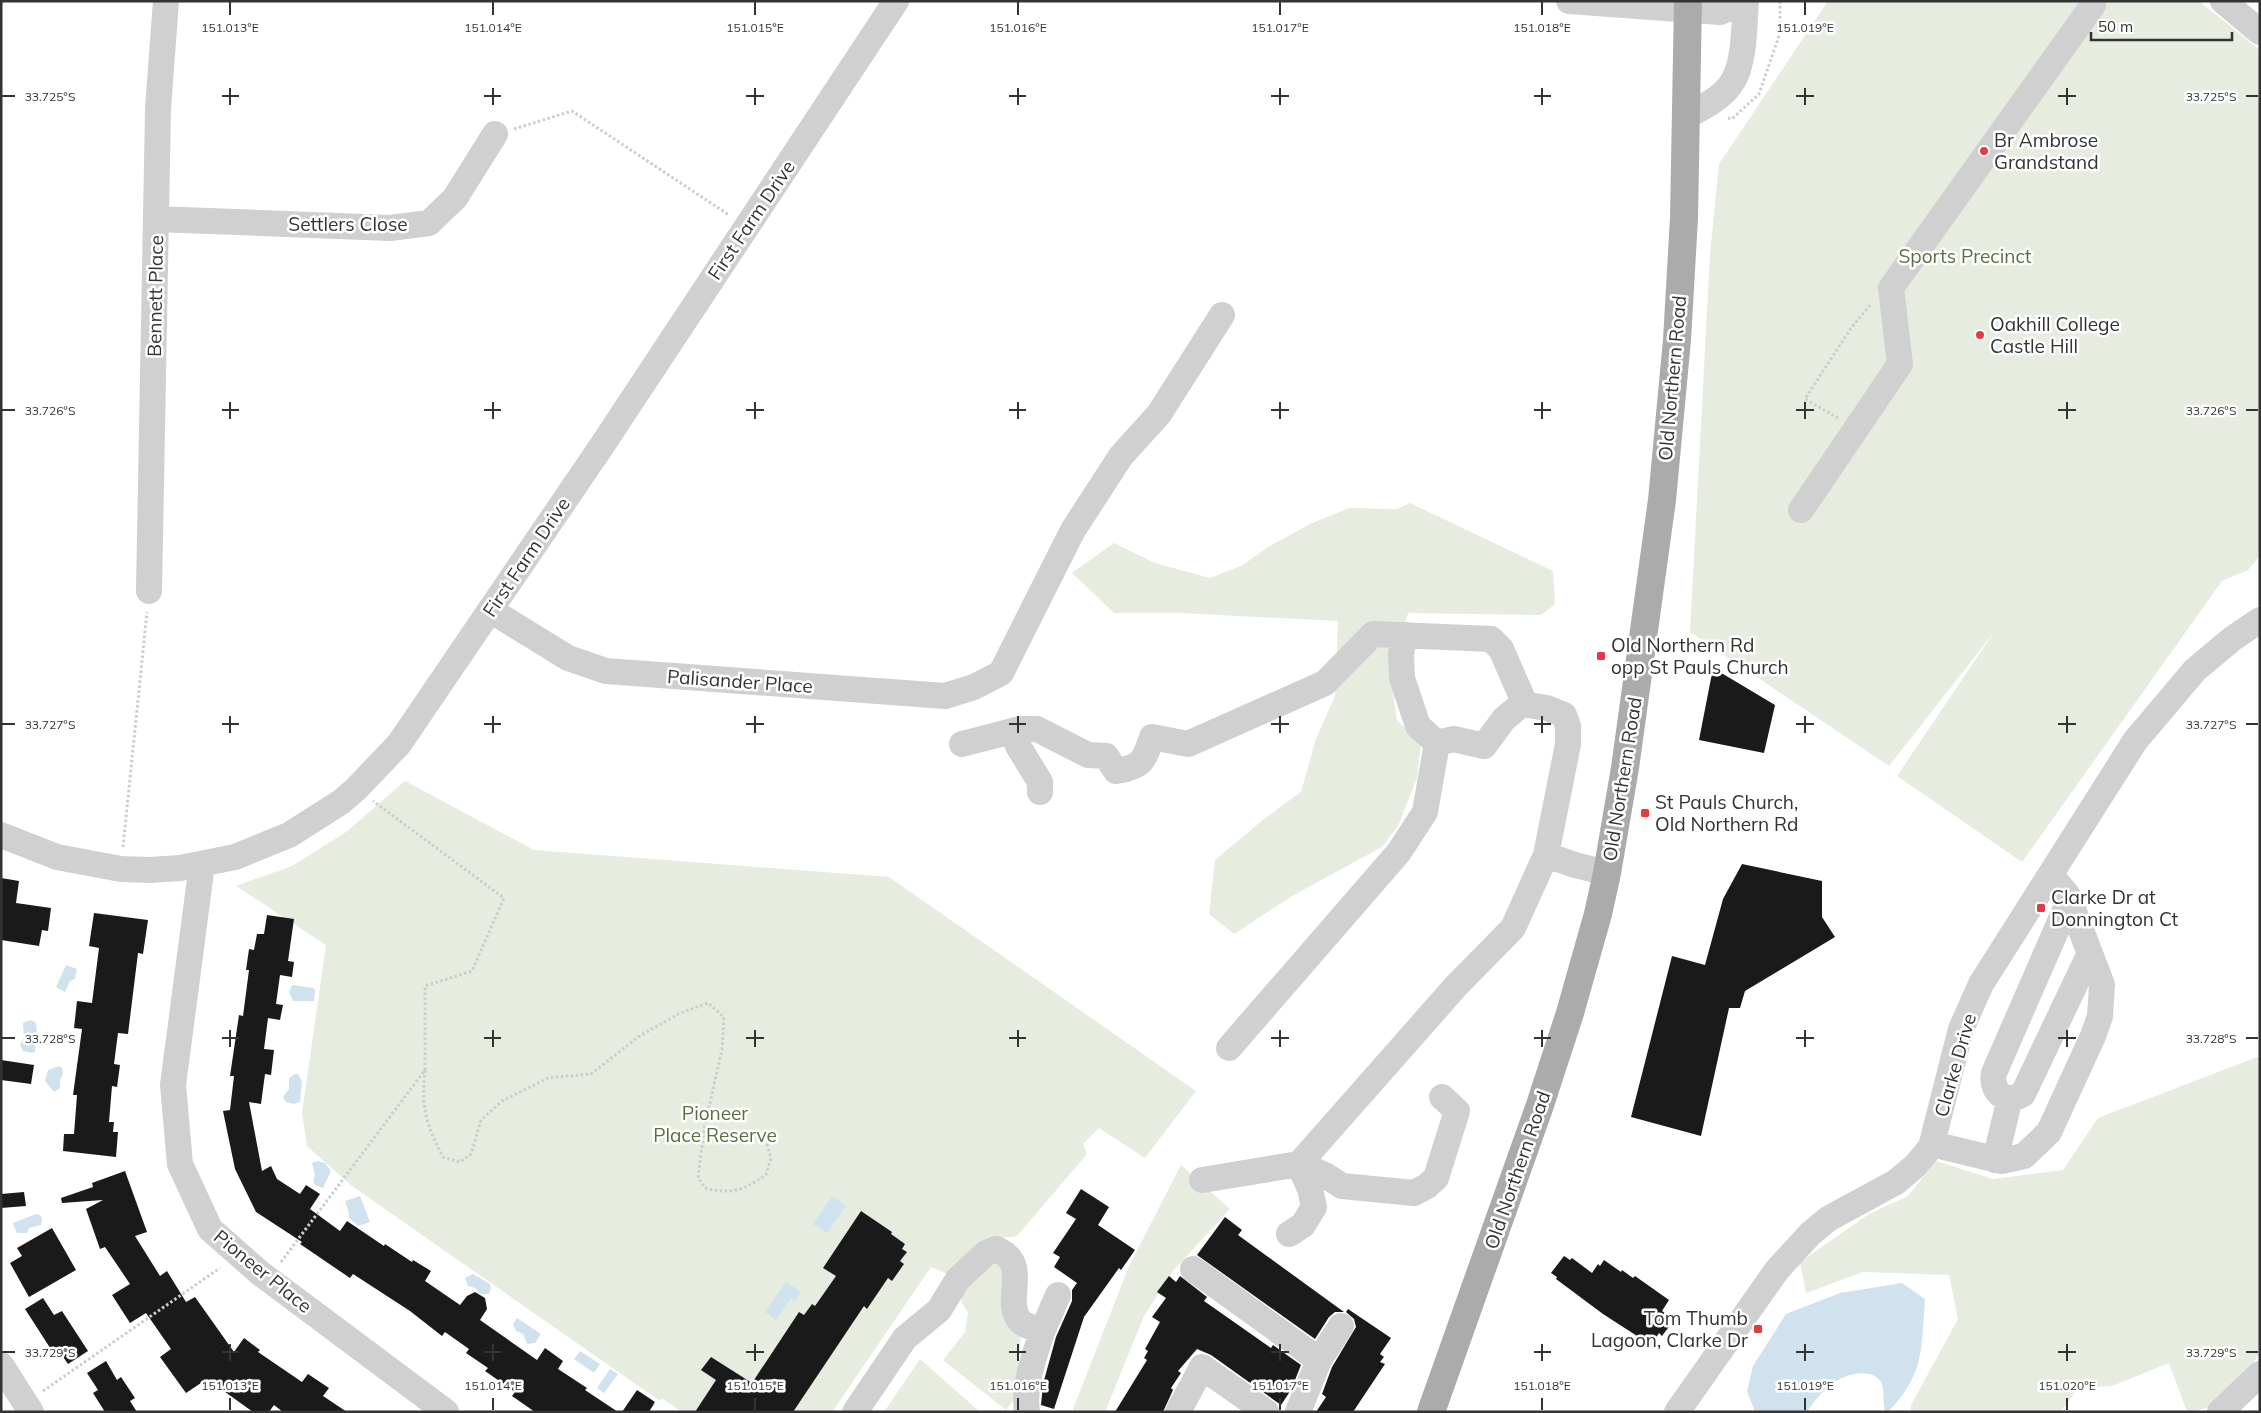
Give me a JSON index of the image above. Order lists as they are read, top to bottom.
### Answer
{
  "streets": {
    "main road": ["Old Northern Road"],
    "street": [
      "First Farm Drive",
      "Settlers Close",
      "Bennett Place",
      "Palisander Place",
      "Clarke Drive",
      "Pioneer Place"
    ]
  },
  "crossings": [
    ["First Farm Drive", "Palisander Place"],
    ["First Farm Drive", "Pioneer Place"],
    ["Settlers Close", "Bennett Place"]
  ],
  "parks": ["Sports Precinct", "Pioneer Place Reserve"],
  "places": {
    "other": ["Br Ambrose Grandstand", "Oakhill College Castle Hill"],
    "transit": [
      "Old Northern Rd opp St Pauls Church",
      "St Pauls Church, Old Northern Rd",
      "Clarke Dr at Donnington Ct",
      "Tom Thumb Lagoon, Clarke Dr"
    ]
  },
  "scale_bar": "50 m",
  "coordinates": [
    "151.013°E",
    "151.014°E",
    "151.015°E",
    "151.016°E",
    "151.017°E",
    "151.018°E",
    "151.019°E",
    "33.725°S",
    "33.726°S",
    "33.727°S",
    "33.728°S",
    "33.729°S",
    "151.020°E"
  ]
}
